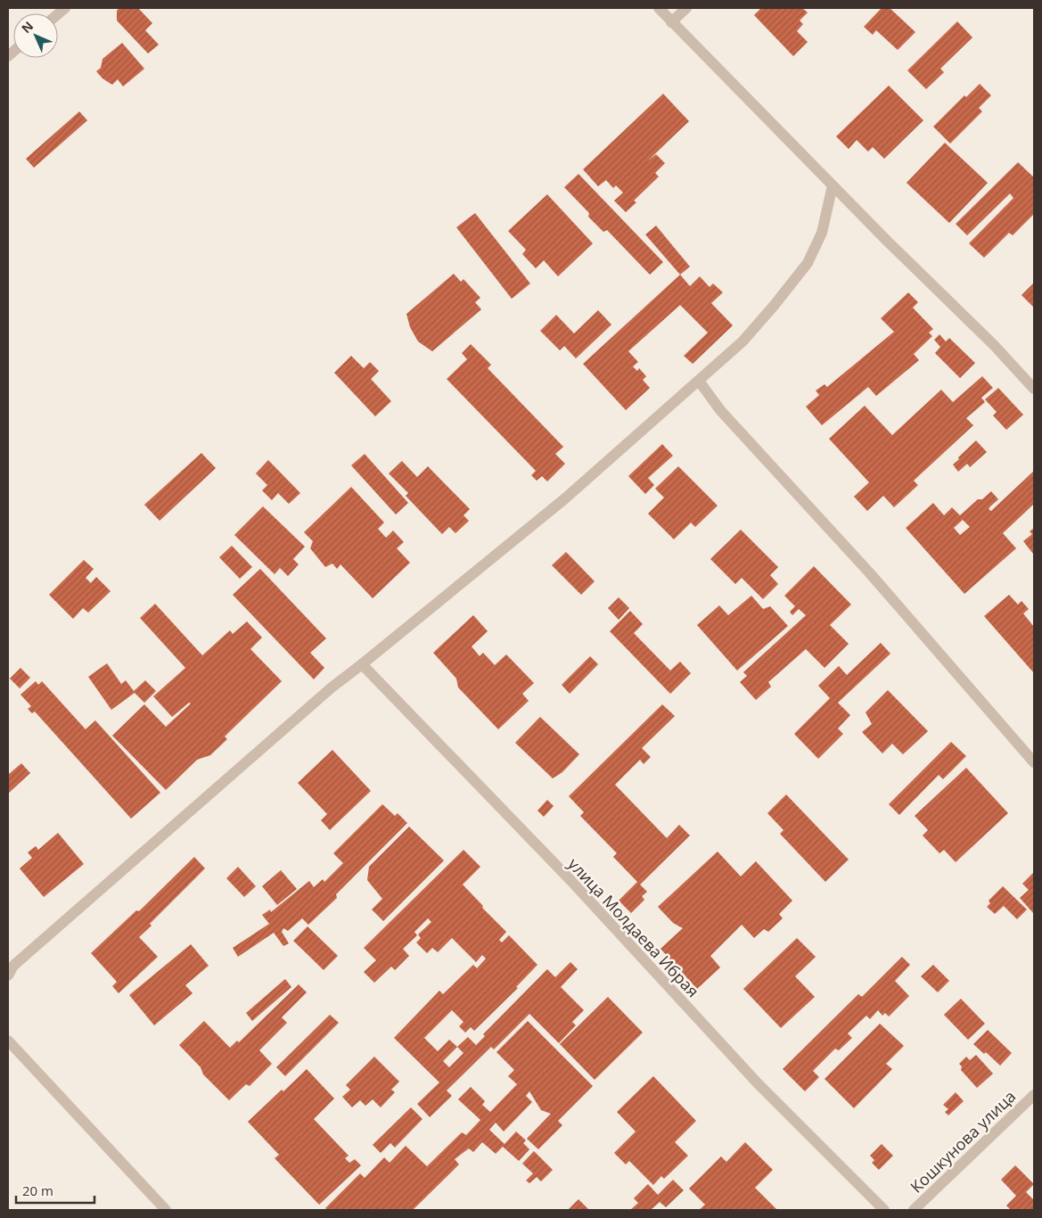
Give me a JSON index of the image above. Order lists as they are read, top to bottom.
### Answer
{
  "streets": {
    "street": ["улица Молдаева Ибрая", "Кошкунова улица"]
  },
  "scale_bar": "20 m",
  "north": "top left"
}
